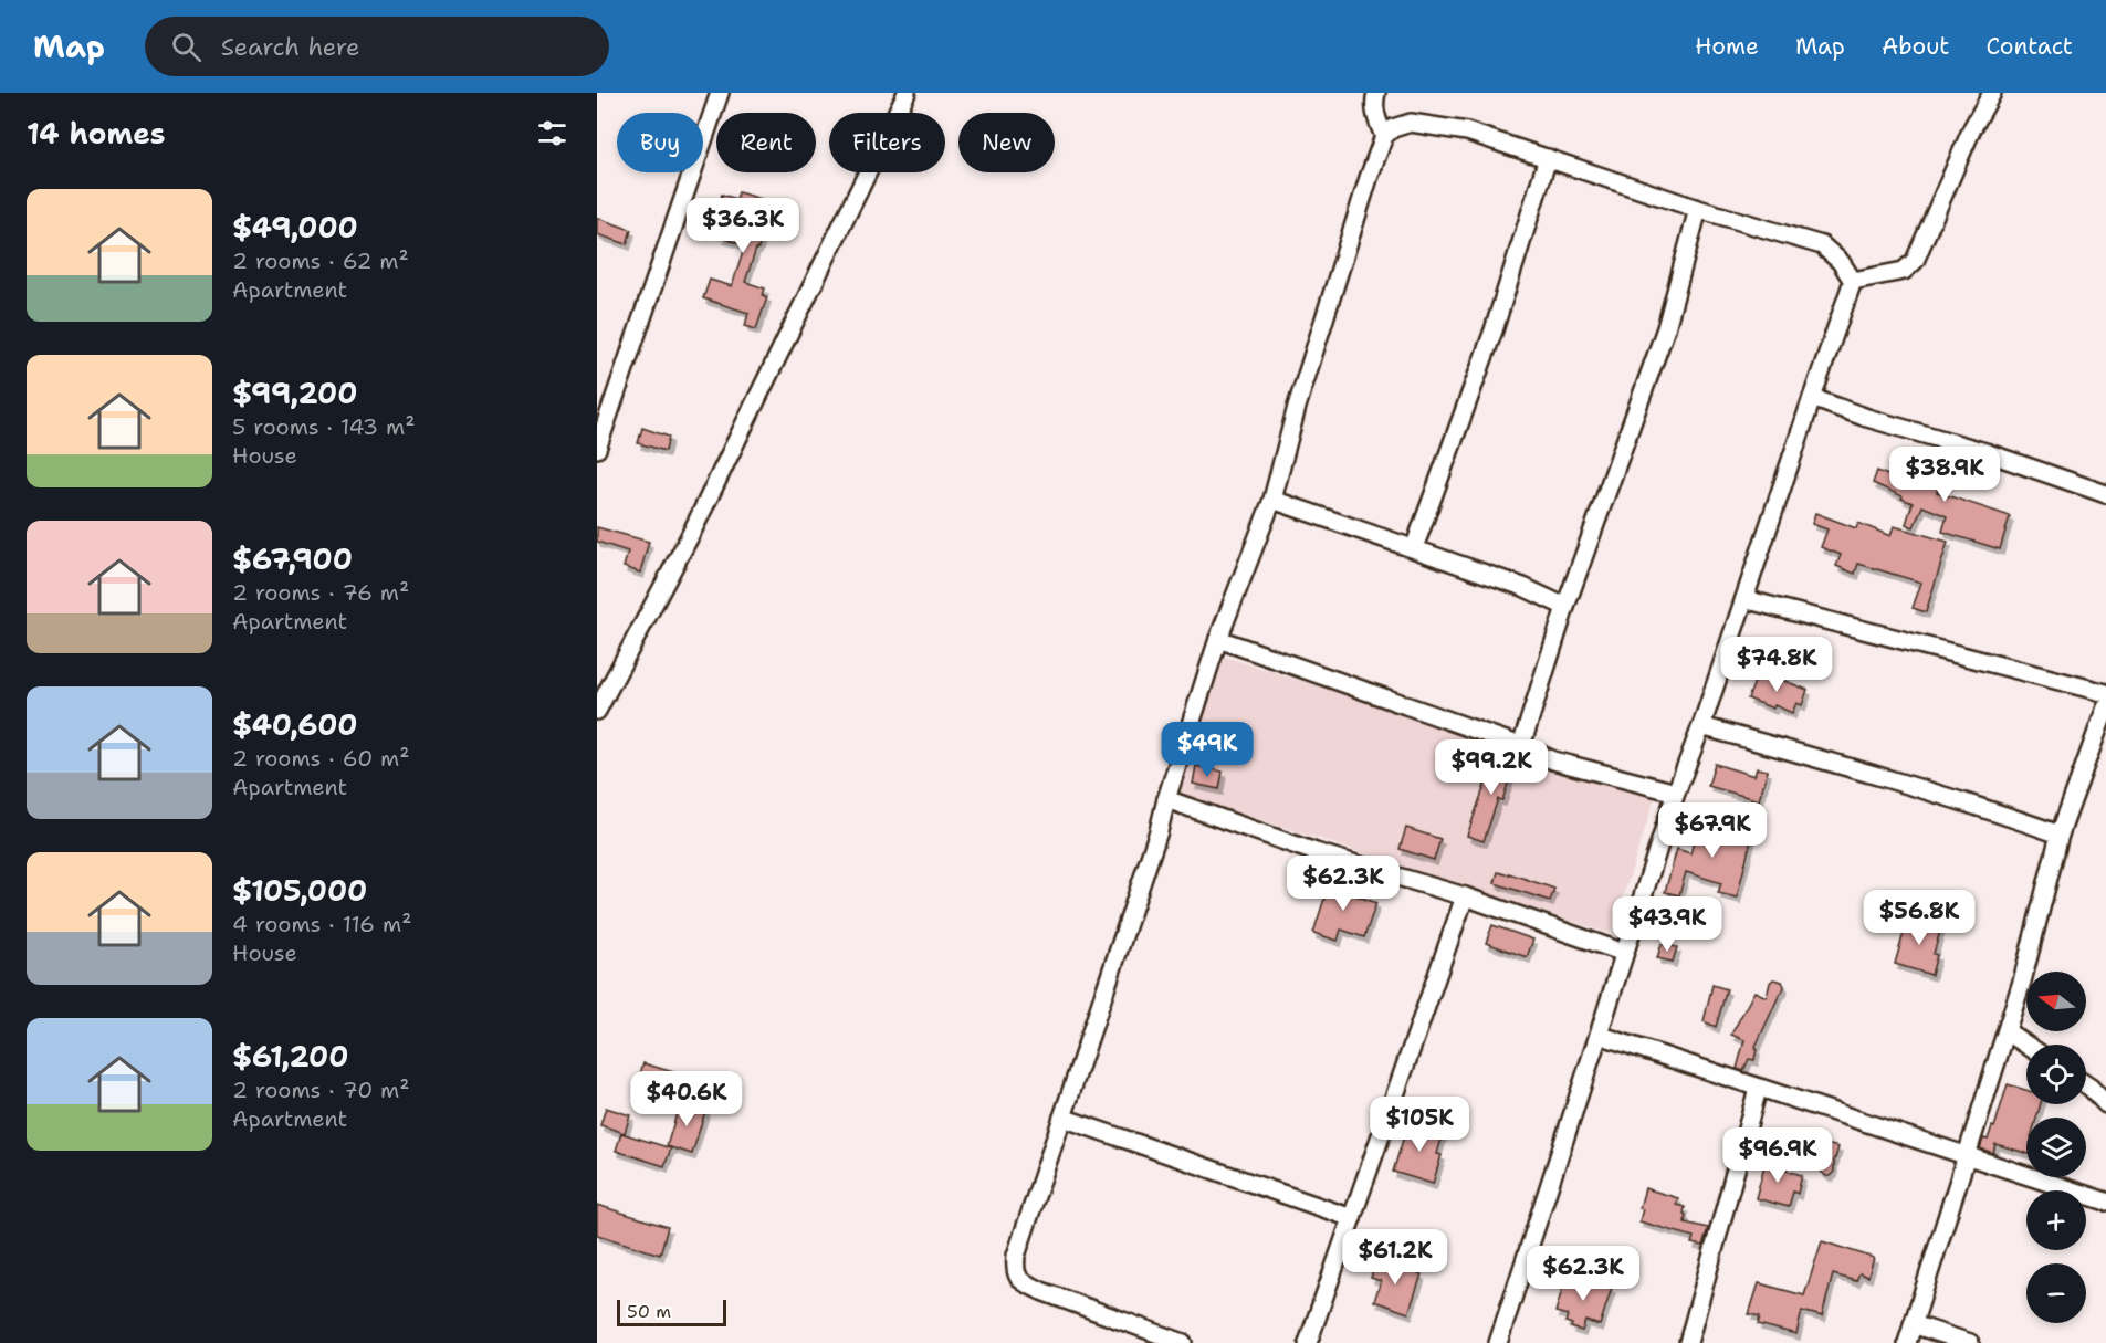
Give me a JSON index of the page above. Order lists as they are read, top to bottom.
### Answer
{
  "scale_bar": "50 m",
  "north": "left",
  "page": {
    "header": "Map",
    "search": "Search here",
    "nav": [
      "Home",
      "Map",
      "About",
      "Contact"
    ],
    "heading": "14 homes",
    "chip": [
      "Buy",
      "Rent",
      "Filters",
      "New"
    ],
    "list": [
      {
        "name": "$49,000",
        "note": "2 rooms · 62 m² · Apartment"
      },
      {
        "name": "$99,200",
        "note": "5 rooms · 143 m² · House"
      },
      {
        "name": "$67,900",
        "note": "2 rooms · 76 m² · Apartment"
      },
      {
        "name": "$40,600",
        "note": "2 rooms · 60 m² · Apartment"
      },
      {
        "name": "$105,000",
        "note": "4 rooms · 116 m² · House"
      },
      {
        "name": "$61,200",
        "note": "2 rooms · 70 m² · Apartment"
      }
    ],
    "price": [
      "$36.3K",
      "$38.9K",
      "$74.8K",
      "$49K",
      "$99.2K",
      "$67.9K",
      "$62.3K",
      "$56.8K",
      "$43.9K",
      "$40.6K",
      "$105K",
      "$96.9K",
      "$61.2K",
      "$62.3K"
    ],
    "map_buttons": ["+", "−"],
    "scale": "50 m"
  }
}
